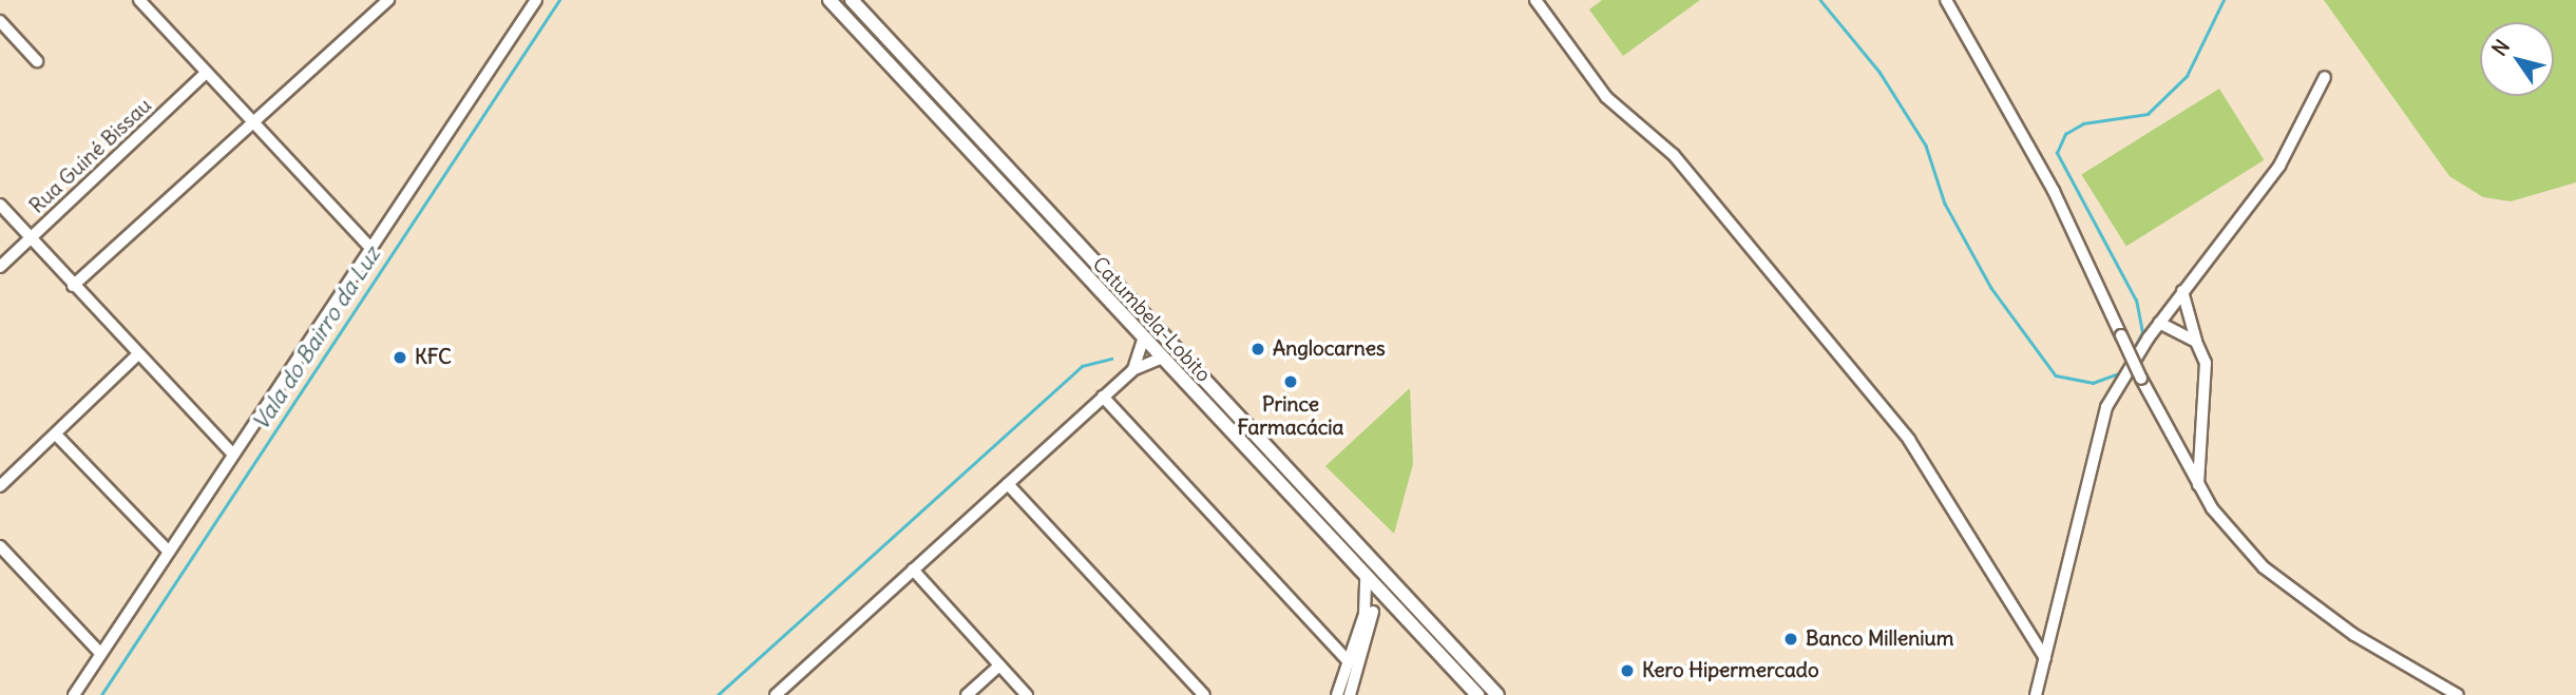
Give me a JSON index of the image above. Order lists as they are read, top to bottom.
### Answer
{
  "streets": {
    "main road": ["Catumbela-Lobito"],
    "street": ["Rua Guiné Bissau"]
  },
  "water": ["Vala do Bairro da Luz"],
  "places": [
    "Anglocarnes",
    "KFC",
    "Prince Farmacácia",
    "Banco Millenium",
    "Kero Hipermercado"
  ],
  "north": "top left"
}
